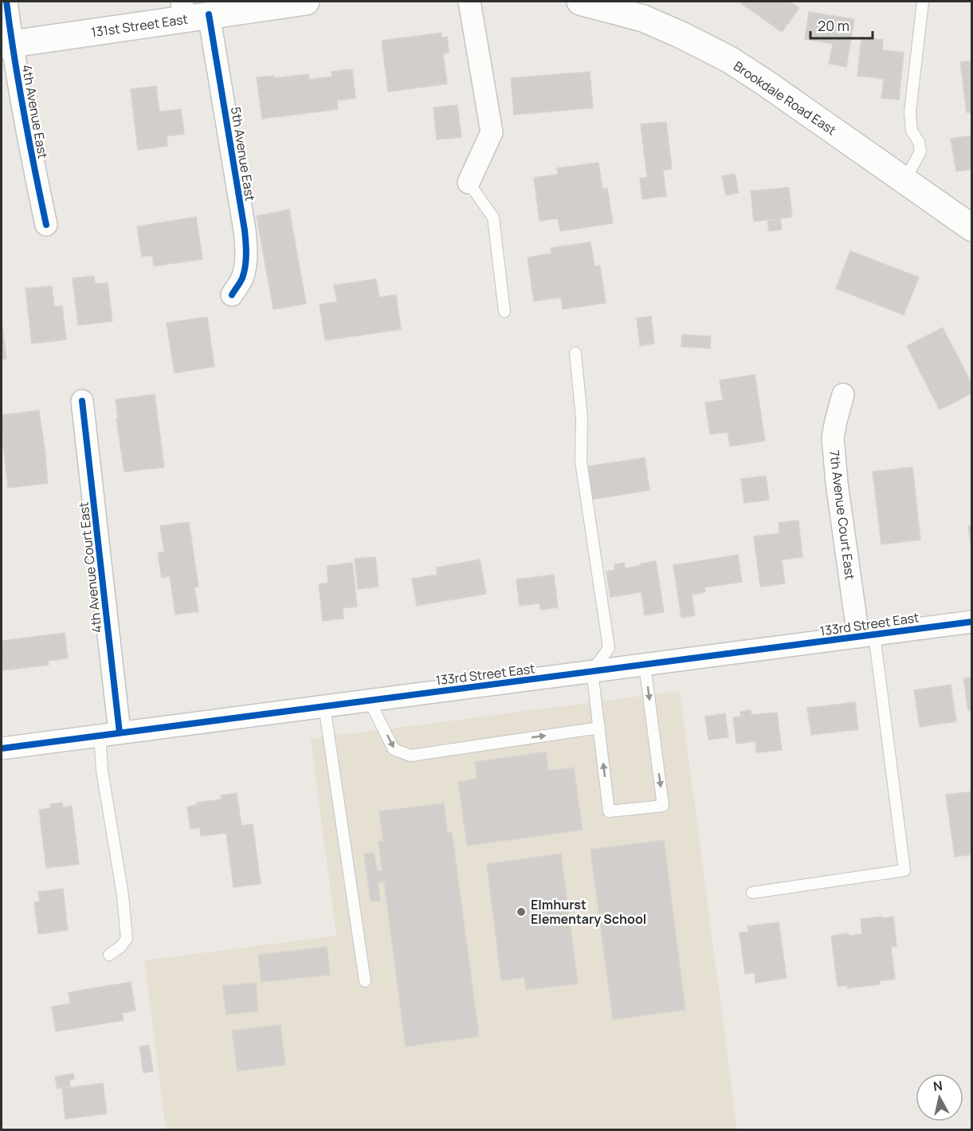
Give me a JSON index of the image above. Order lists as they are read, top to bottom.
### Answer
{
  "streets": {
    "main road": ["131st Street East", "Brookdale Road East"],
    "street": [
      "4th Avenue East",
      "5th Avenue East",
      "7th Avenue Court East",
      "4th Avenue Court East",
      "133rd Street East"
    ]
  },
  "crossings": [
    ["131st Street East", "4th Avenue East"],
    ["131st Street East", "5th Avenue East"],
    ["7th Avenue Court East", "133rd Street East"],
    ["4th Avenue Court East", "133rd Street East"]
  ],
  "places": ["Elmhurst Elementary School"],
  "scale_bar": "20 m",
  "north": "top"
}
